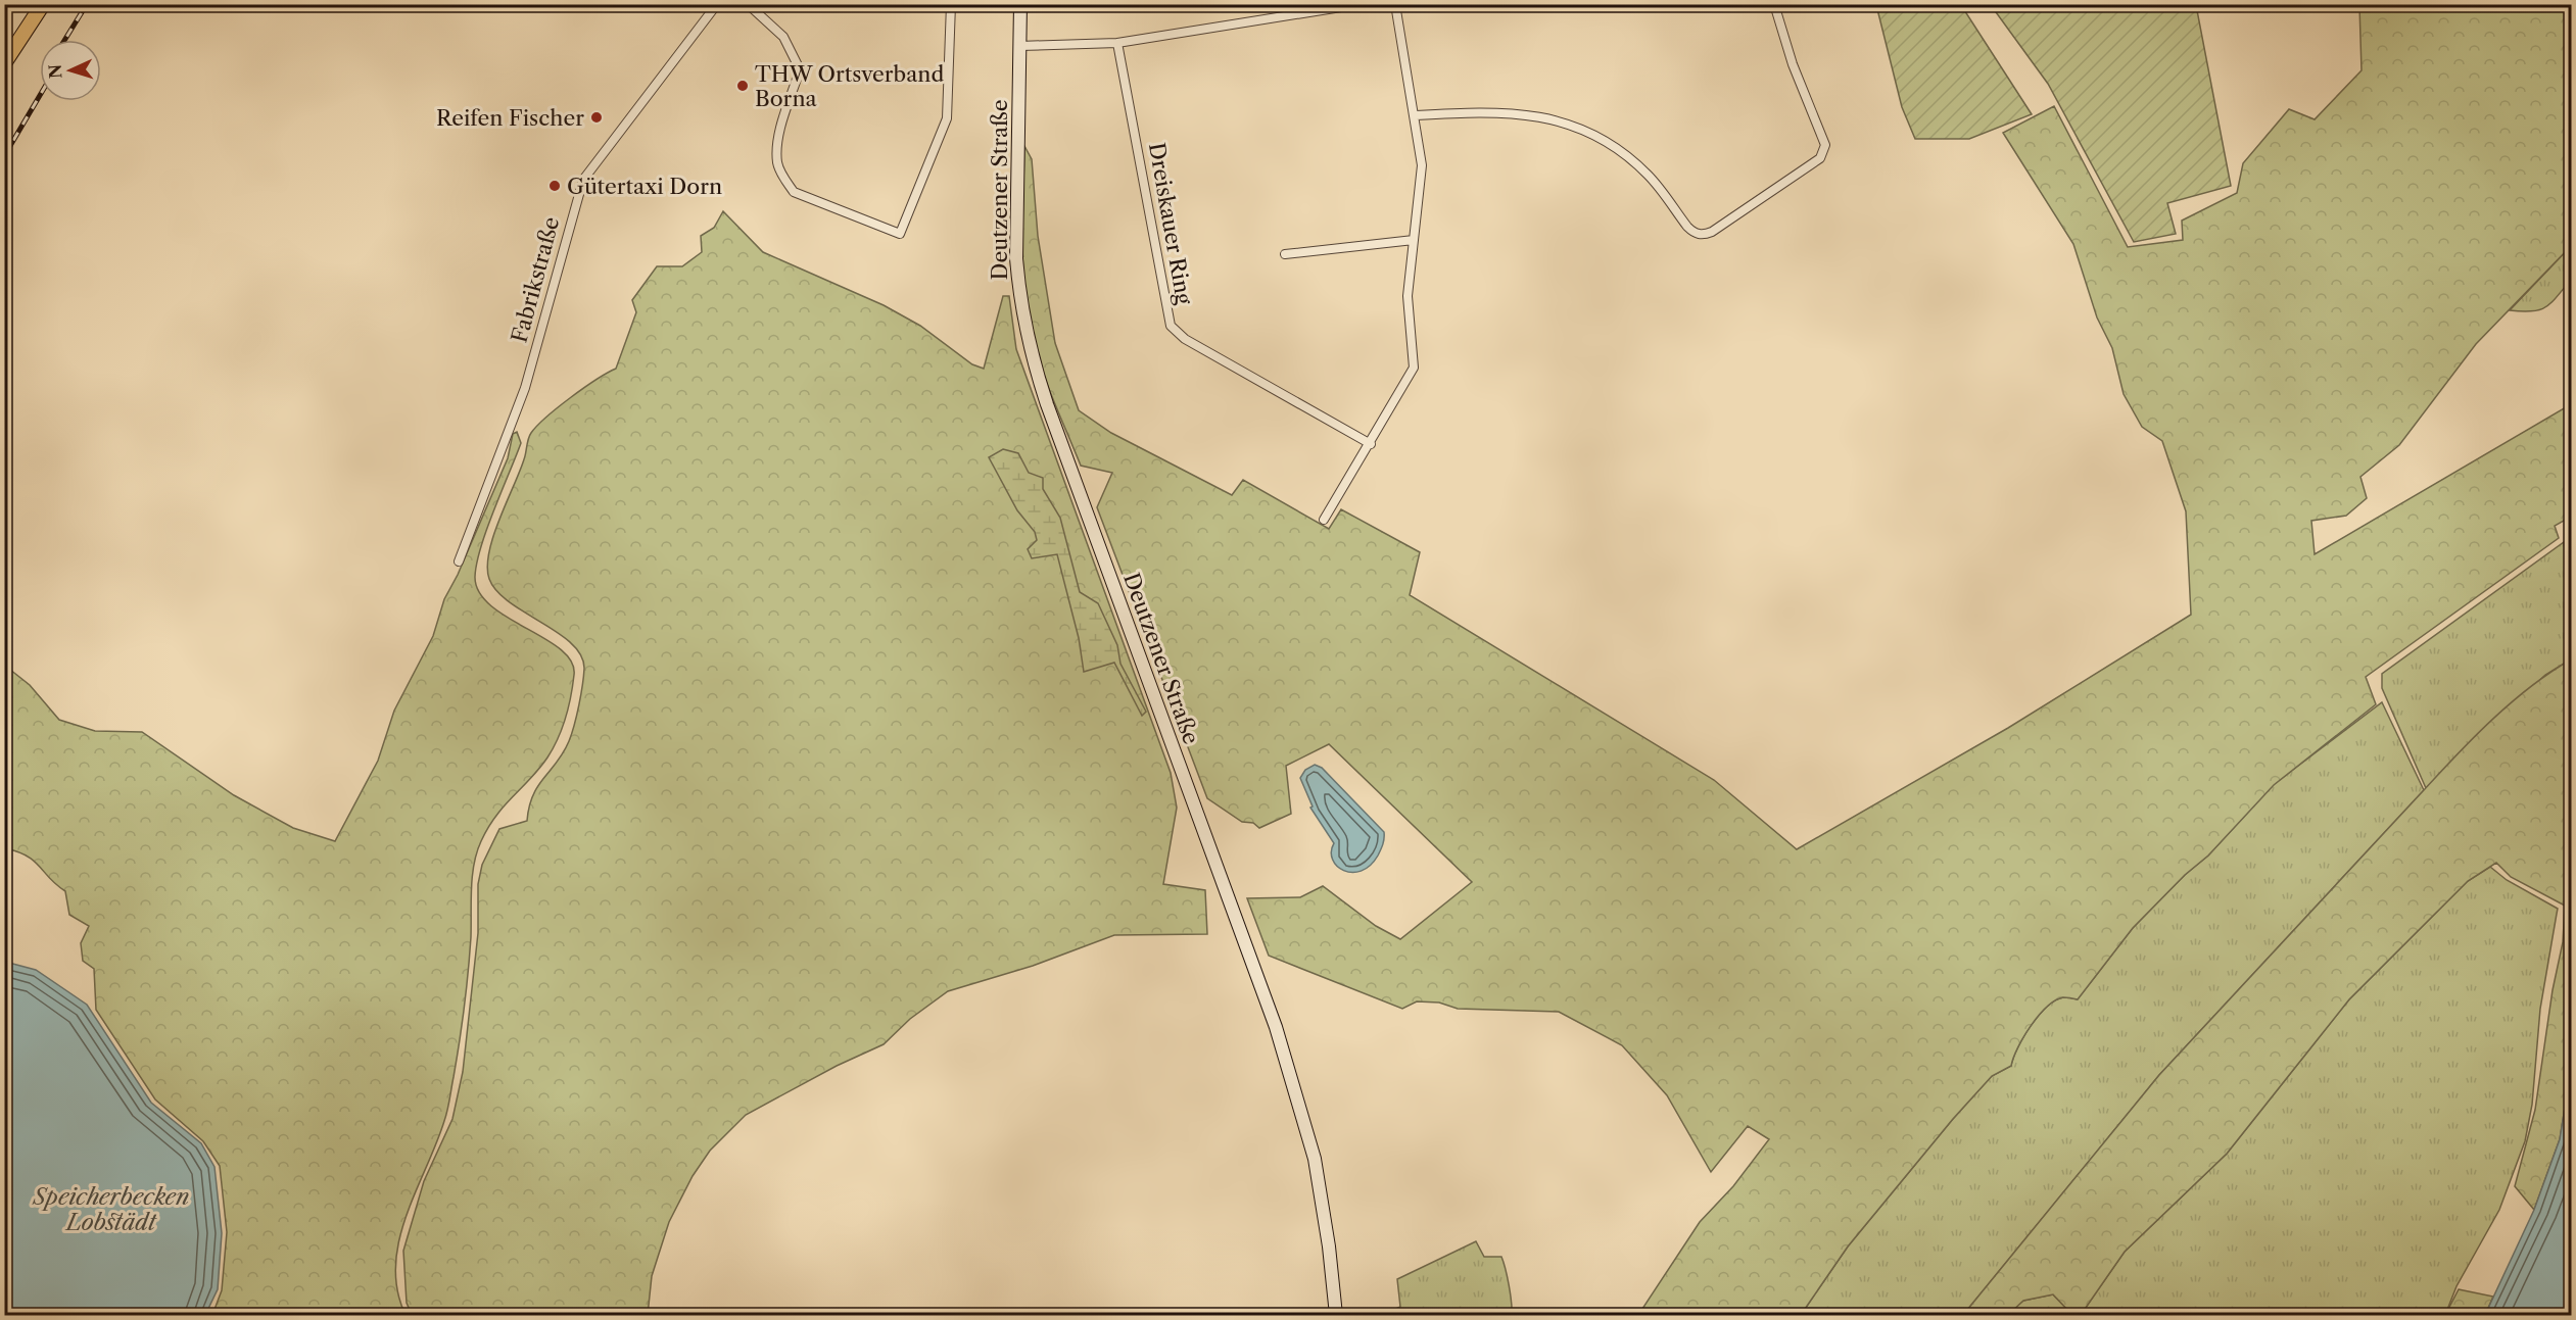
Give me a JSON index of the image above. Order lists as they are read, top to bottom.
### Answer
{
  "streets": {
    "main road": ["Deutzener Straße"],
    "street": ["Dreiskauer Ring", "Fabrikstraße"]
  },
  "water": ["Speicherbecken Lobstädt"],
  "places": ["THW Ortsverband Borna", "Reifen Fischer", "Gütertaxi Dorn"],
  "north": "left"
}
